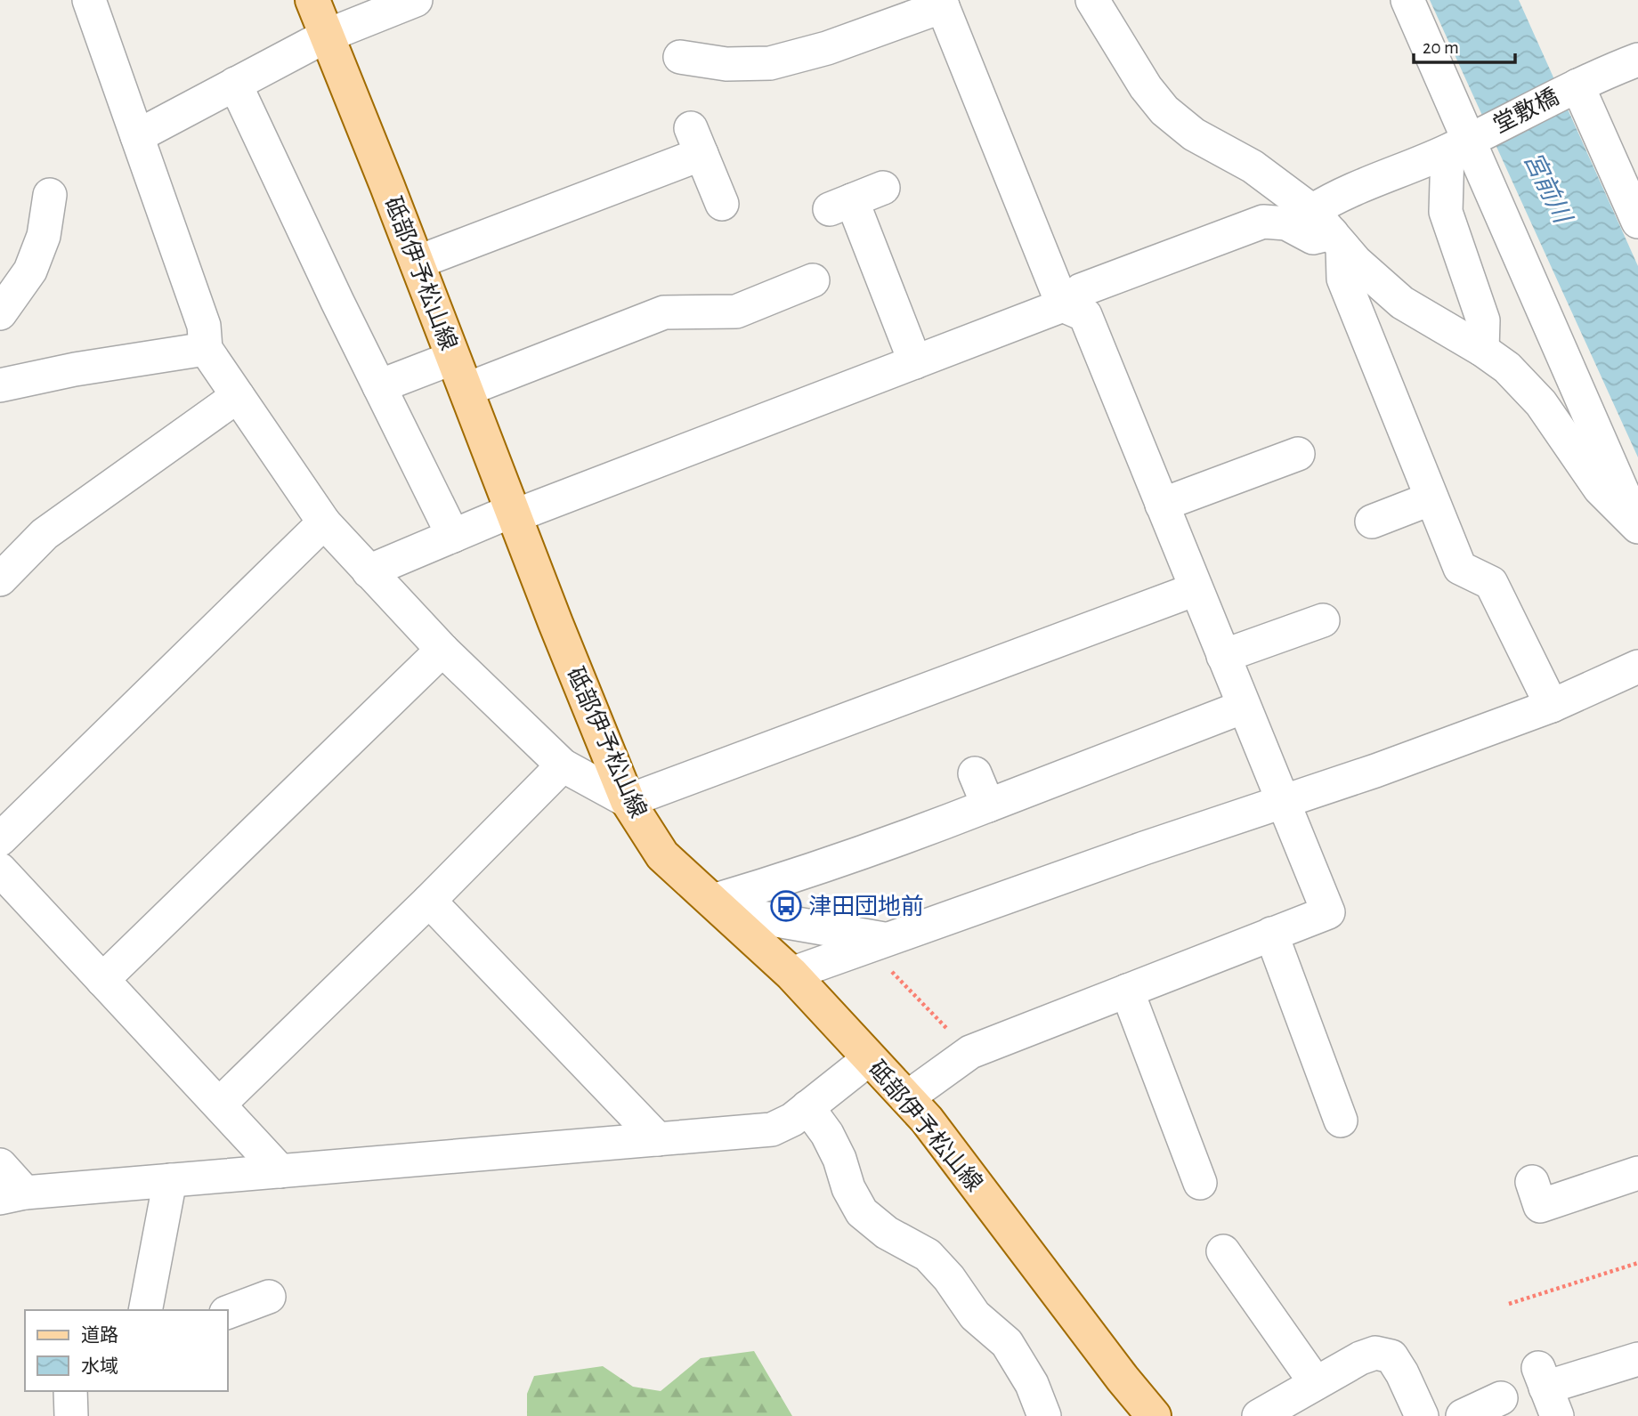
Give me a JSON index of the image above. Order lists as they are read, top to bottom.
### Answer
{
  "streets": {
    "main road": ["砥部伊予松山線"],
    "street": ["堂敷橋"]
  },
  "water": ["宮前川"],
  "places": {
    "bus stop": ["津田団地前"]
  },
  "legend": ["道路", "水域"],
  "scale_bar": "20 m"
}
